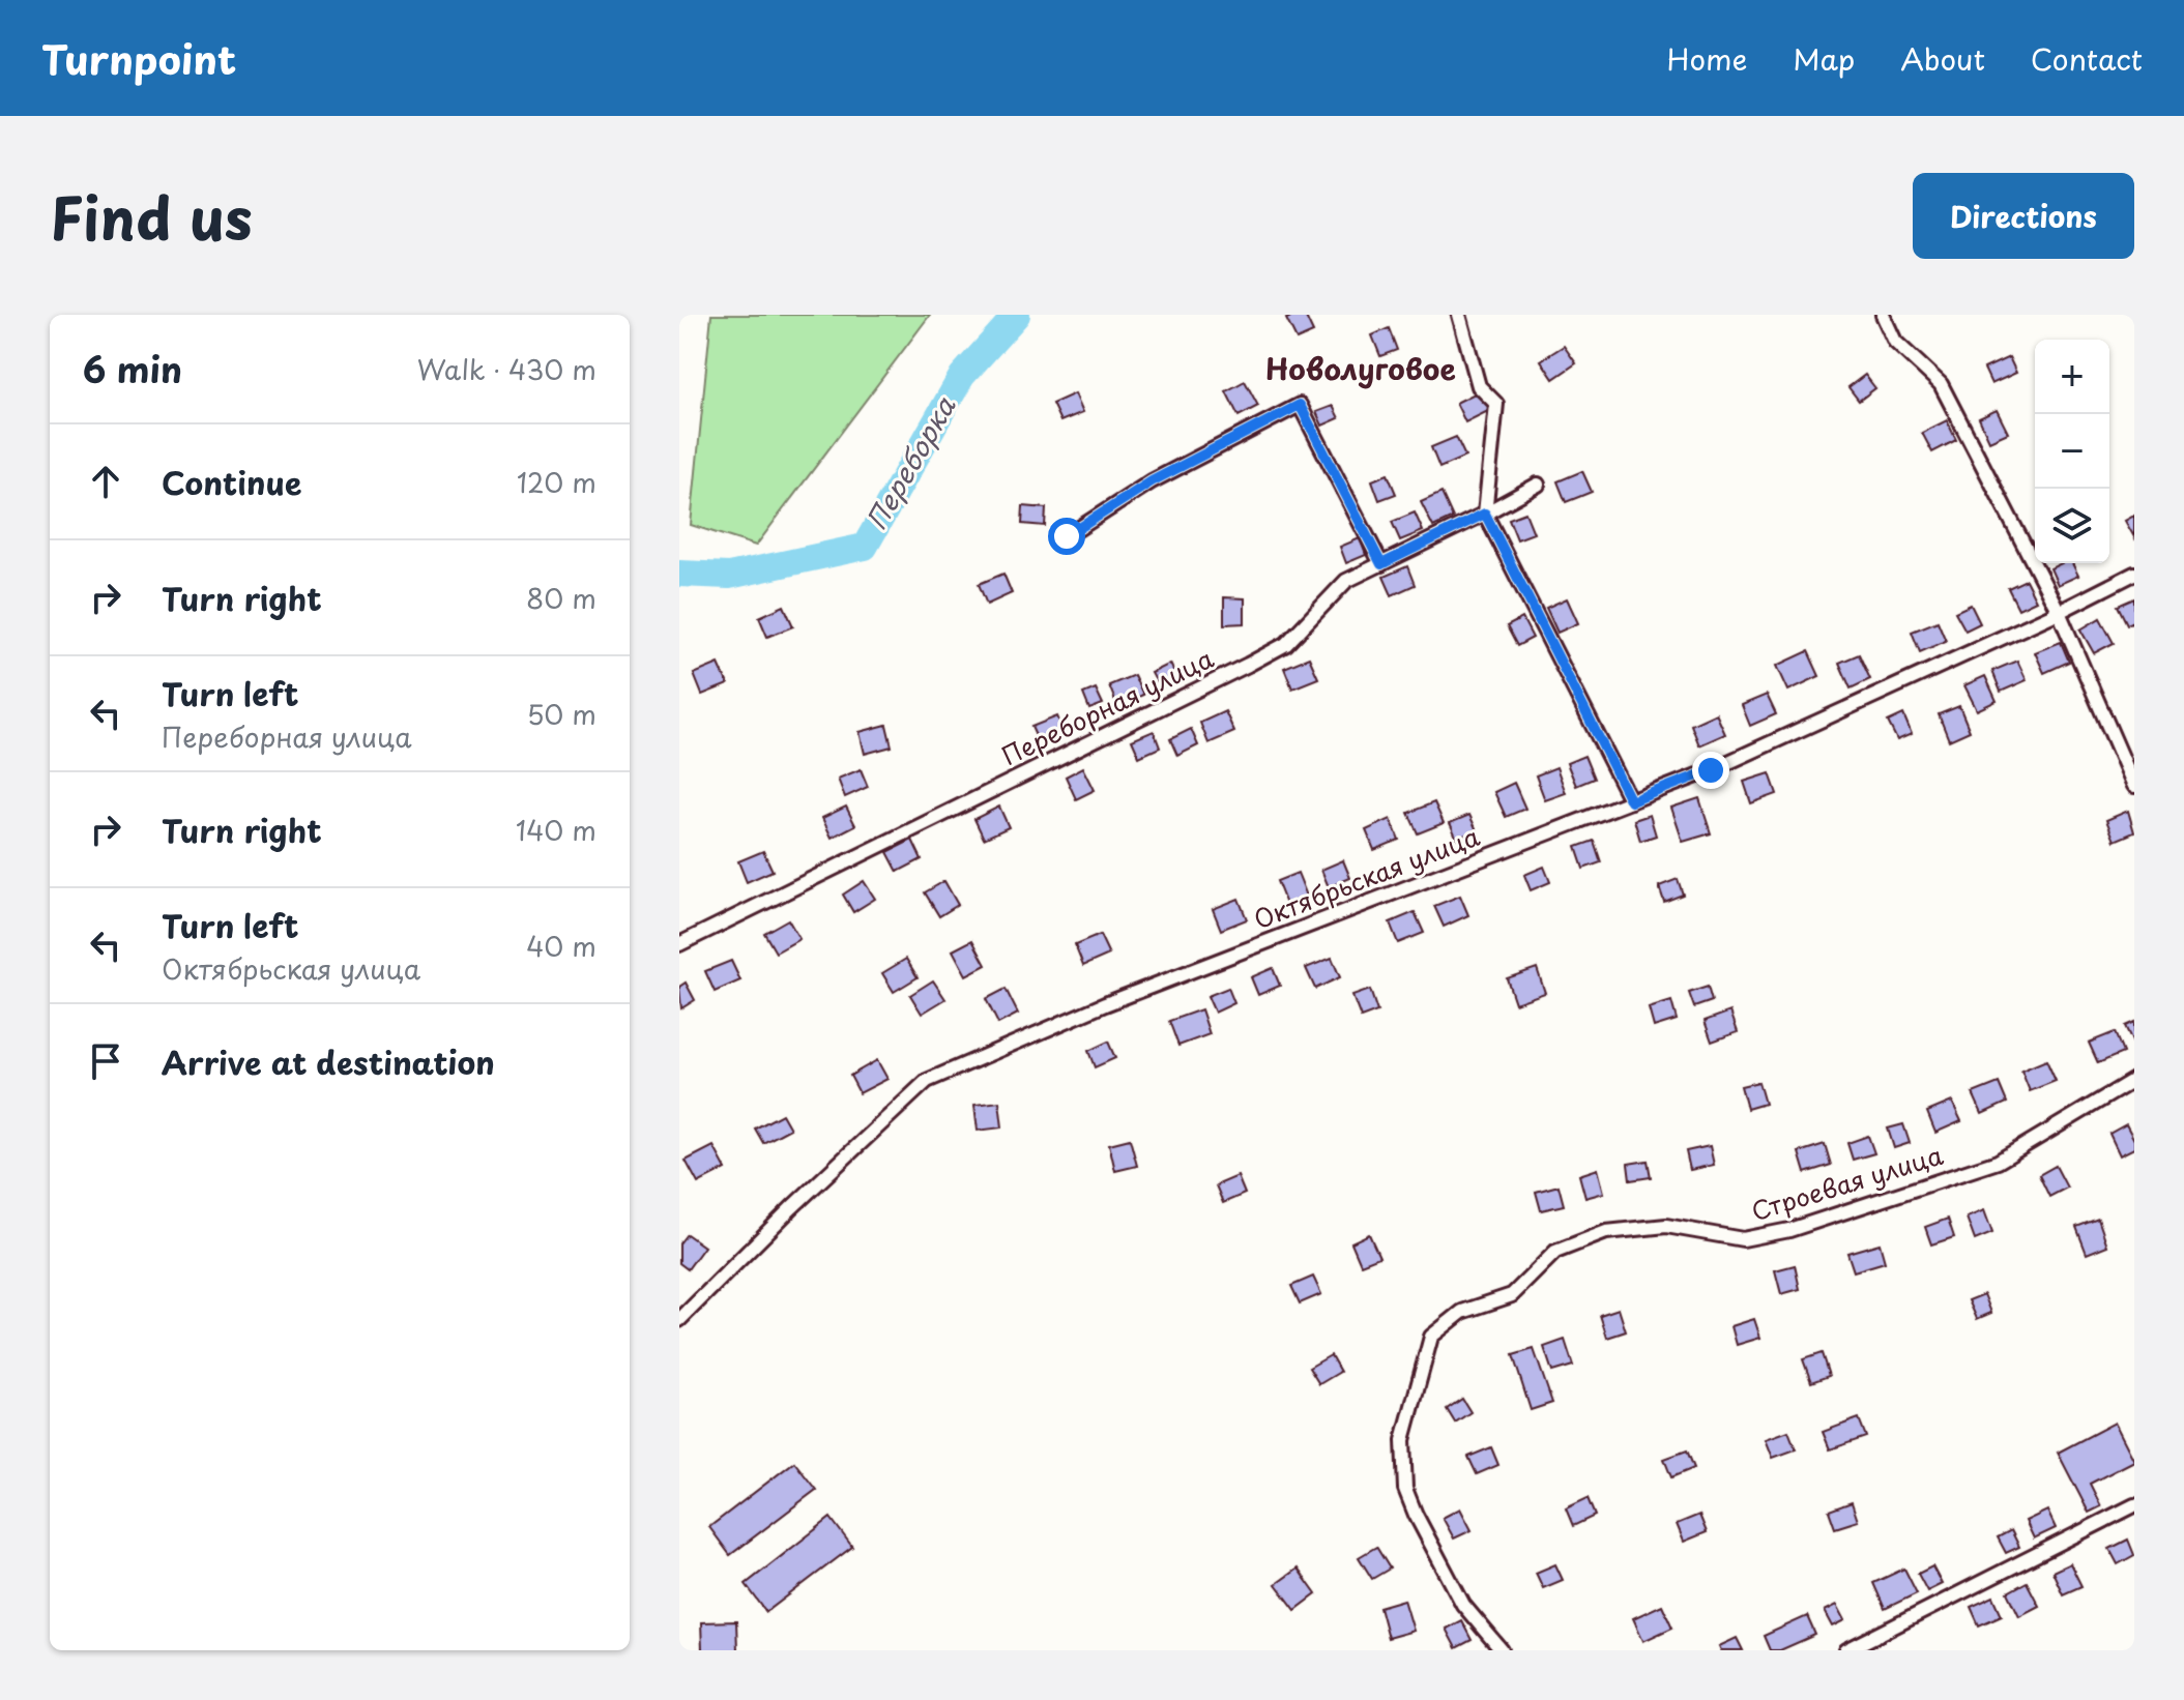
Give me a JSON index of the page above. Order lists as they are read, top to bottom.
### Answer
{
  "streets": {
    "street": ["Переборная улица", "Октябрьская улица", "Строевая улица"]
  },
  "districts": ["Новолуговое"],
  "water": ["Переборка"],
  "page": {
    "header": "Turnpoint",
    "nav": [
      "Home",
      "Map",
      "About",
      "Contact"
    ],
    "title": "Find us",
    "buttons": "Directions",
    "heading": ["6 min", "Walk · 430 m"],
    "map_buttons": ["+", "−"],
    "list": [
      ["Continue", "120 m"],
      ["Turn right", "80 m"],
      ["Turn left", "Переборная улица", "50 m"],
      ["Turn right", "140 m"],
      ["Turn left", "Октябрьская улица", "40 m"],
      "Arrive at destination"
    ]
  }
}
